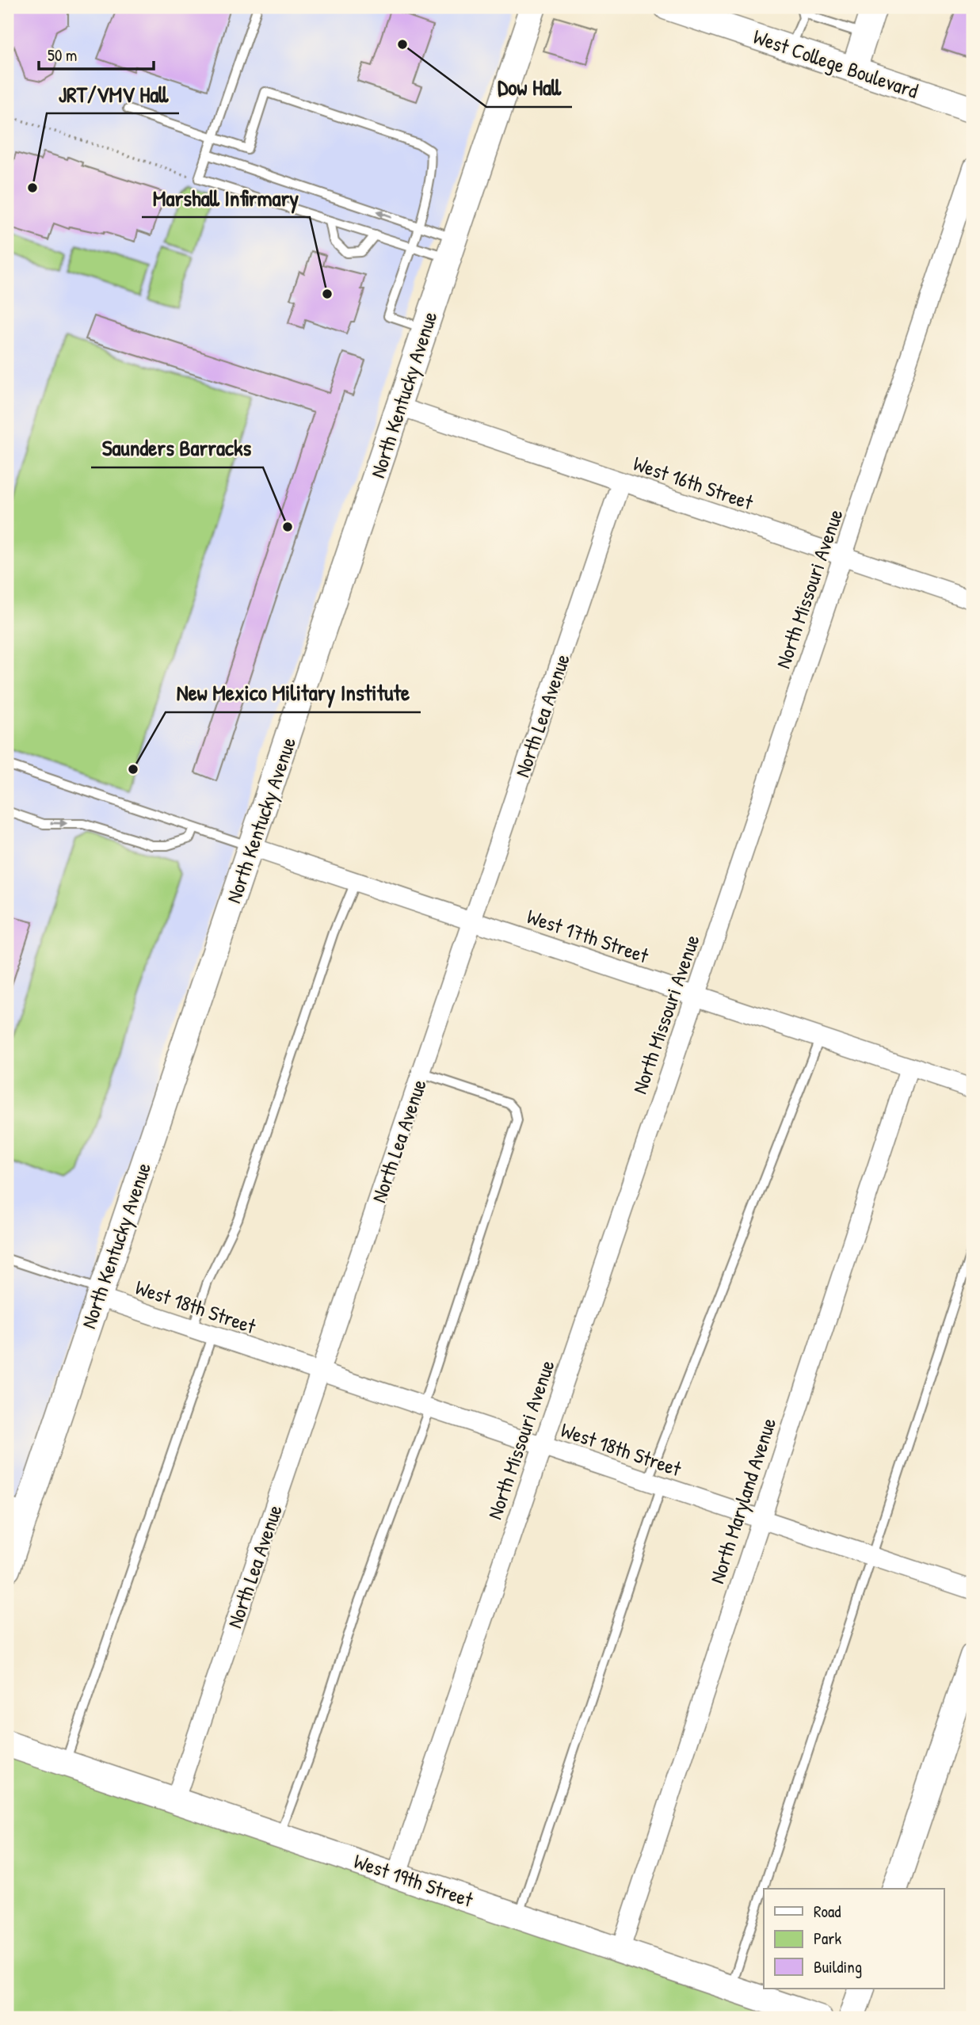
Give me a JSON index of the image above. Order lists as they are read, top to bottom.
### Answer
{
  "streets": {
    "street": [
      "West College Boulevard",
      "North Kentucky Avenue",
      "West 16th Street",
      "North Missouri Avenue",
      "North Lea Avenue",
      "West 17th Street",
      "West 18th Street",
      "North Maryland Avenue",
      "West 19th Street"
    ]
  },
  "crossings": [
    ["North Kentucky Avenue", "West 16th Street"],
    ["North Kentucky Avenue", "West 17th Street"],
    ["North Kentucky Avenue", "West 18th Street"],
    ["West 16th Street", "North Missouri Avenue"],
    ["West 16th Street", "North Lea Avenue"],
    ["North Missouri Avenue", "West 17th Street"],
    ["North Missouri Avenue", "West 18th Street"],
    ["North Missouri Avenue", "West 19th Street"],
    ["North Lea Avenue", "West 17th Street"],
    ["North Lea Avenue", "West 18th Street"],
    ["North Lea Avenue", "West 19th Street"],
    ["West 17th Street", "North Maryland Avenue"],
    ["West 18th Street", "North Maryland Avenue"],
    ["North Maryland Avenue", "West 19th Street"]
  ],
  "places": [
    "Dow Hall",
    "JRT/VMV Hall",
    "Marshall Infirmary",
    "Saunders Barracks",
    "New Mexico Military Institute"
  ],
  "legend": ["Road", "Park", "Building"],
  "scale_bar": "50 m"
}
